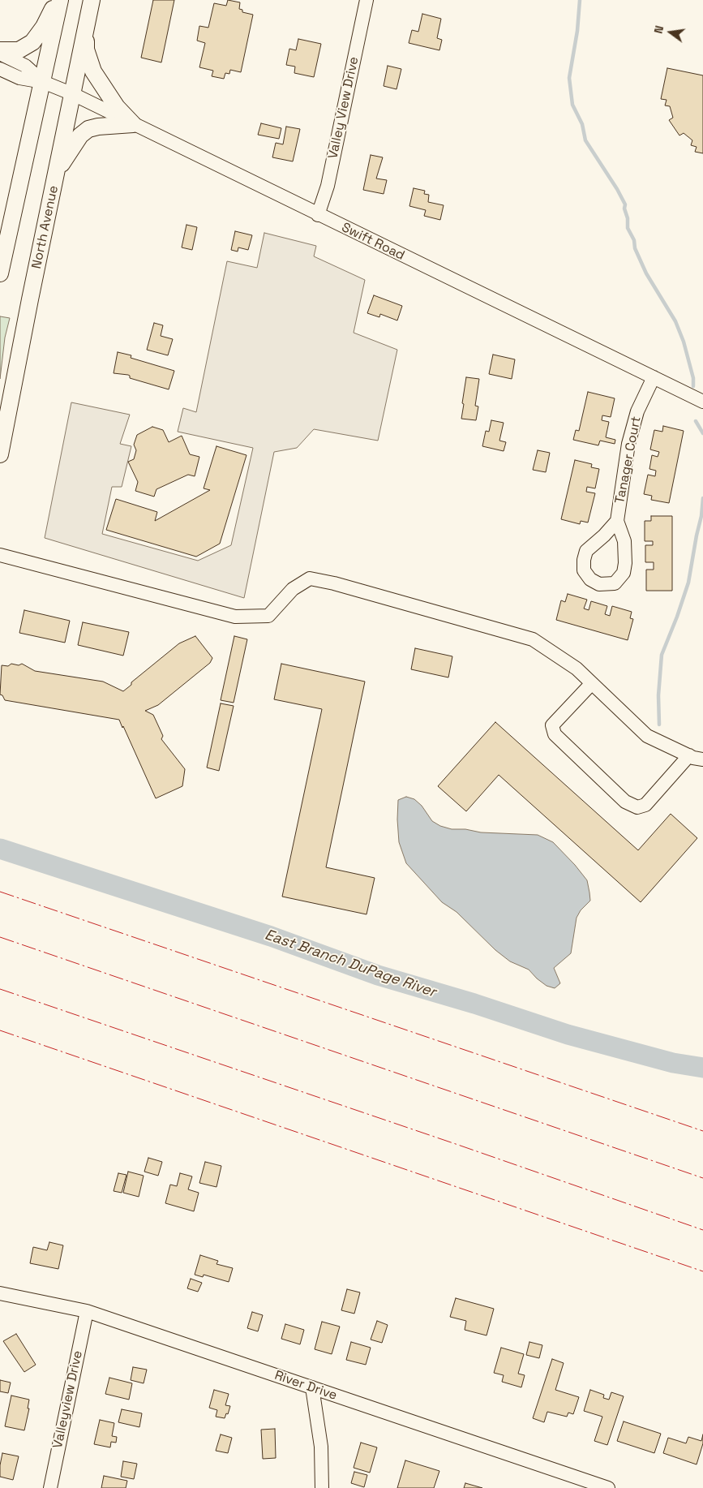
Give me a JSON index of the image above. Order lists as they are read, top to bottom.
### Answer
{
  "streets": {
    "main road": ["North Avenue"],
    "street": [
      "Valley View Drive",
      "Swift Road",
      "Tanager Court",
      "River Drive",
      "Valleyview Drive"
    ]
  },
  "crossings": [
    ["Valley View Drive", "Swift Road"],
    ["North Avenue", "Swift Road"],
    ["Swift Road", "Tanager Court"],
    ["River Drive", "Valleyview Drive"]
  ],
  "water": ["East Branch DuPage River"],
  "north": "left"
}
